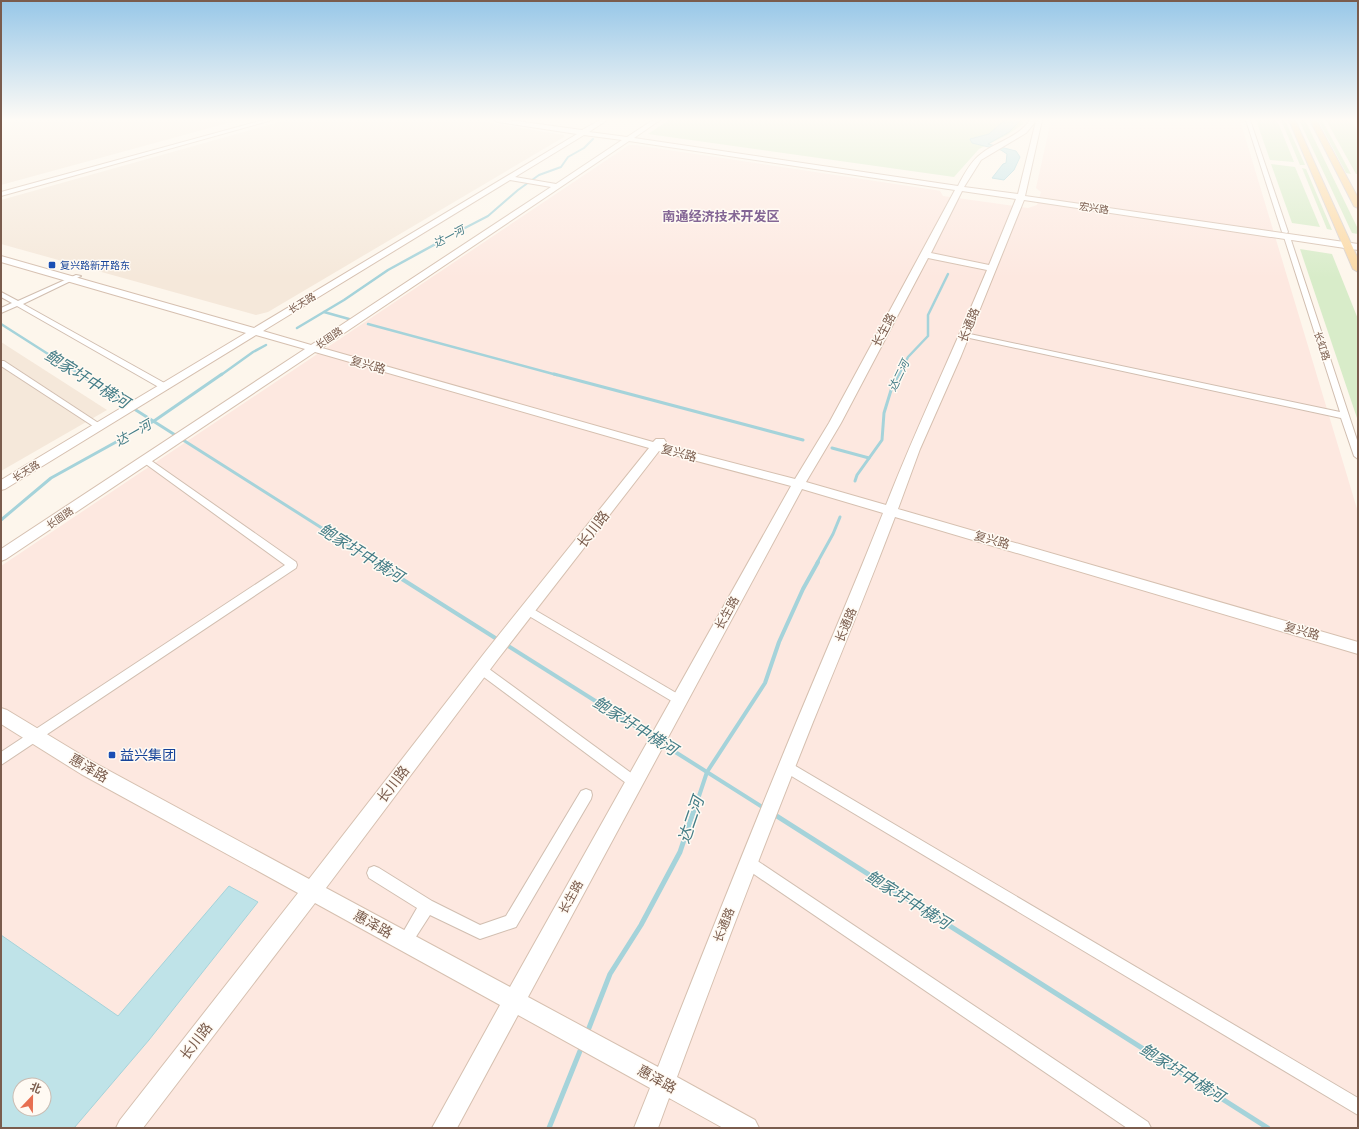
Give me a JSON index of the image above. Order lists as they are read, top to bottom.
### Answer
{
  "streets": {
    "street": [
      "宏兴路",
      "长天路",
      "长通路",
      "长生路",
      "长固路",
      "长虹路",
      "复兴路",
      "长川路",
      "惠泽路"
    ]
  },
  "crossings": [
    ["宏兴路", "长通路"],
    ["宏兴路", "长生路"],
    ["宏兴路", "长虹路"],
    ["长天路", "复兴路"],
    ["长通路", "复兴路"],
    ["长通路", "惠泽路"],
    ["长生路", "复兴路"],
    ["长生路", "惠泽路"],
    ["长固路", "复兴路"],
    ["复兴路", "长川路"],
    ["长川路", "惠泽路"]
  ],
  "districts": ["南通经济技术开发区"],
  "water": ["达一河", "达二河", "鲍家圩中横河"],
  "places": {
    "transit": ["复兴路新开路东", "益兴集团"]
  },
  "north": "top"
}
